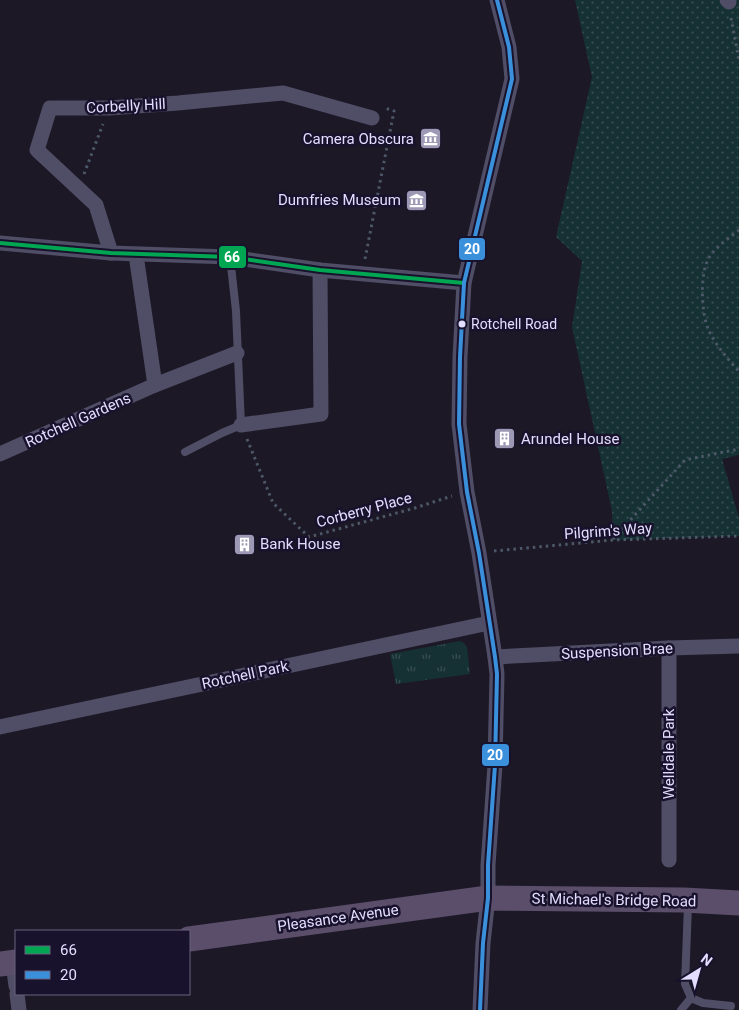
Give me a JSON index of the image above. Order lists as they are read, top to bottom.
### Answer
{
  "streets": {
    "main road": ["St Michael's Bridge Road", "Pleasance Avenue"],
    "street": [
      "Corbelly Hill",
      "Rotchell Gardens",
      "Suspension Brae",
      "Rotchell Park",
      "Welldale Park"
    ],
    "path": ["Corberry Place", "Pilgrim's Way"]
  },
  "crossings": [
    ["Suspension Brae", "Welldale Park"],
    ["St Michael's Bridge Road", "Pleasance Avenue"]
  ],
  "places": {
    "museum": ["Camera Obscura", "Dumfries Museum"],
    "other": ["Rotchell Road"],
    "building": ["Arundel House", "Bank House"]
  },
  "lines": ["transit line 20", "transit line 66"],
  "legend": ["66", "20"],
  "north": "top right"
}
